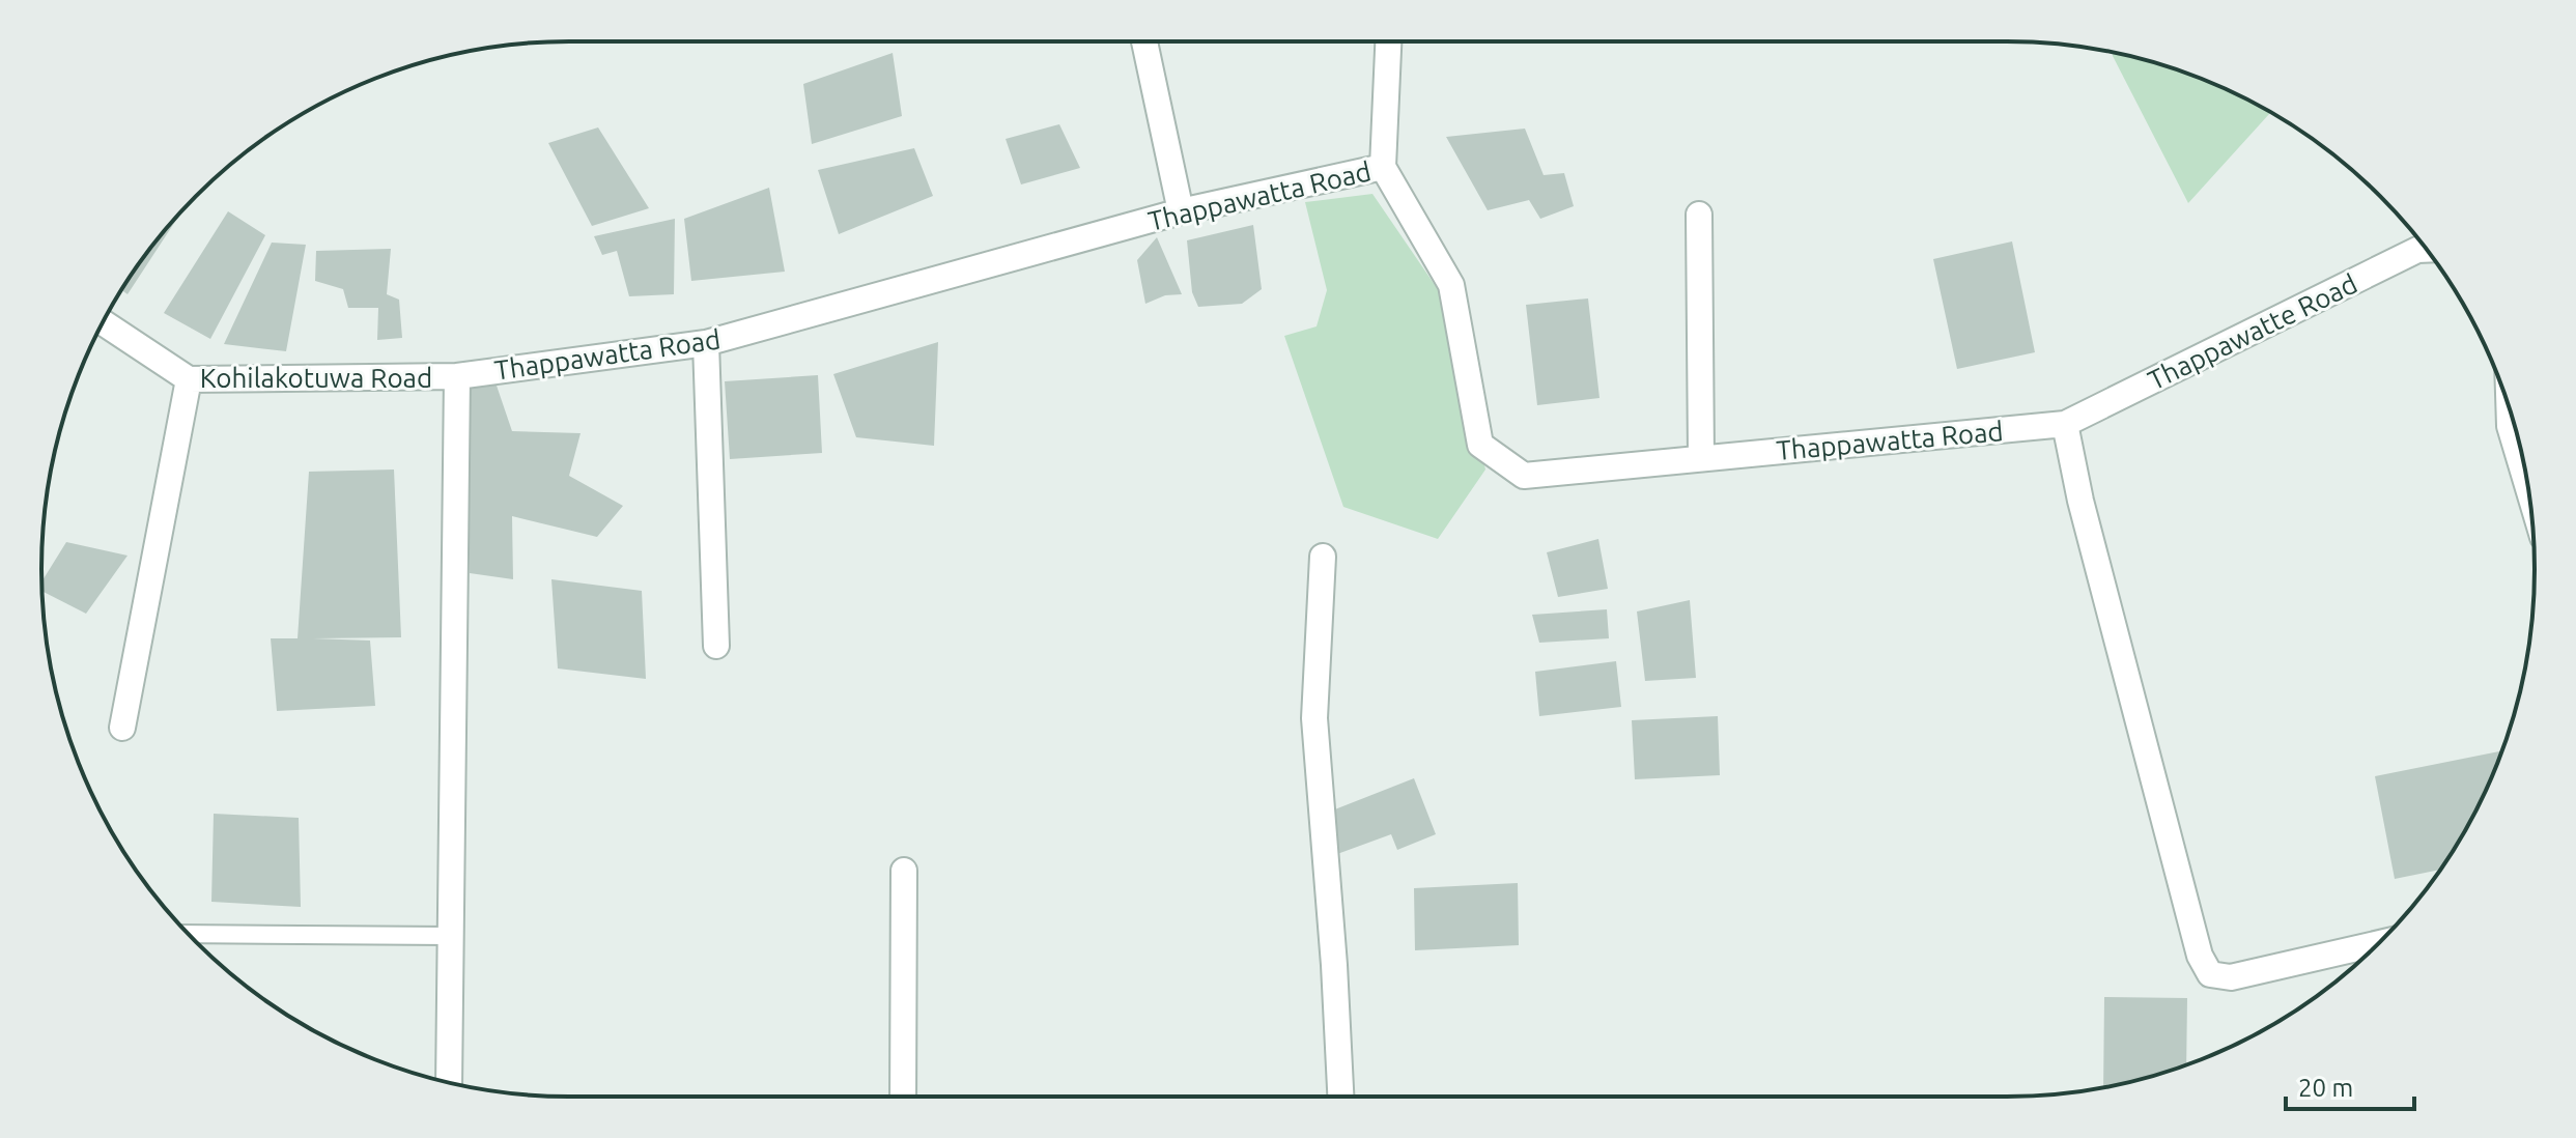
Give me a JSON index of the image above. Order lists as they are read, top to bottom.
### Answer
{
  "streets": {
    "street": ["Thappawatta Road", "Thappawatte Road", "Kohilakotuwa Road"]
  },
  "crossings": [
    ["Thappawatta Road", "Thappawatte Road"],
    ["Thappawatta Road", "Kohilakotuwa Road"]
  ],
  "scale_bar": "20 m"
}
